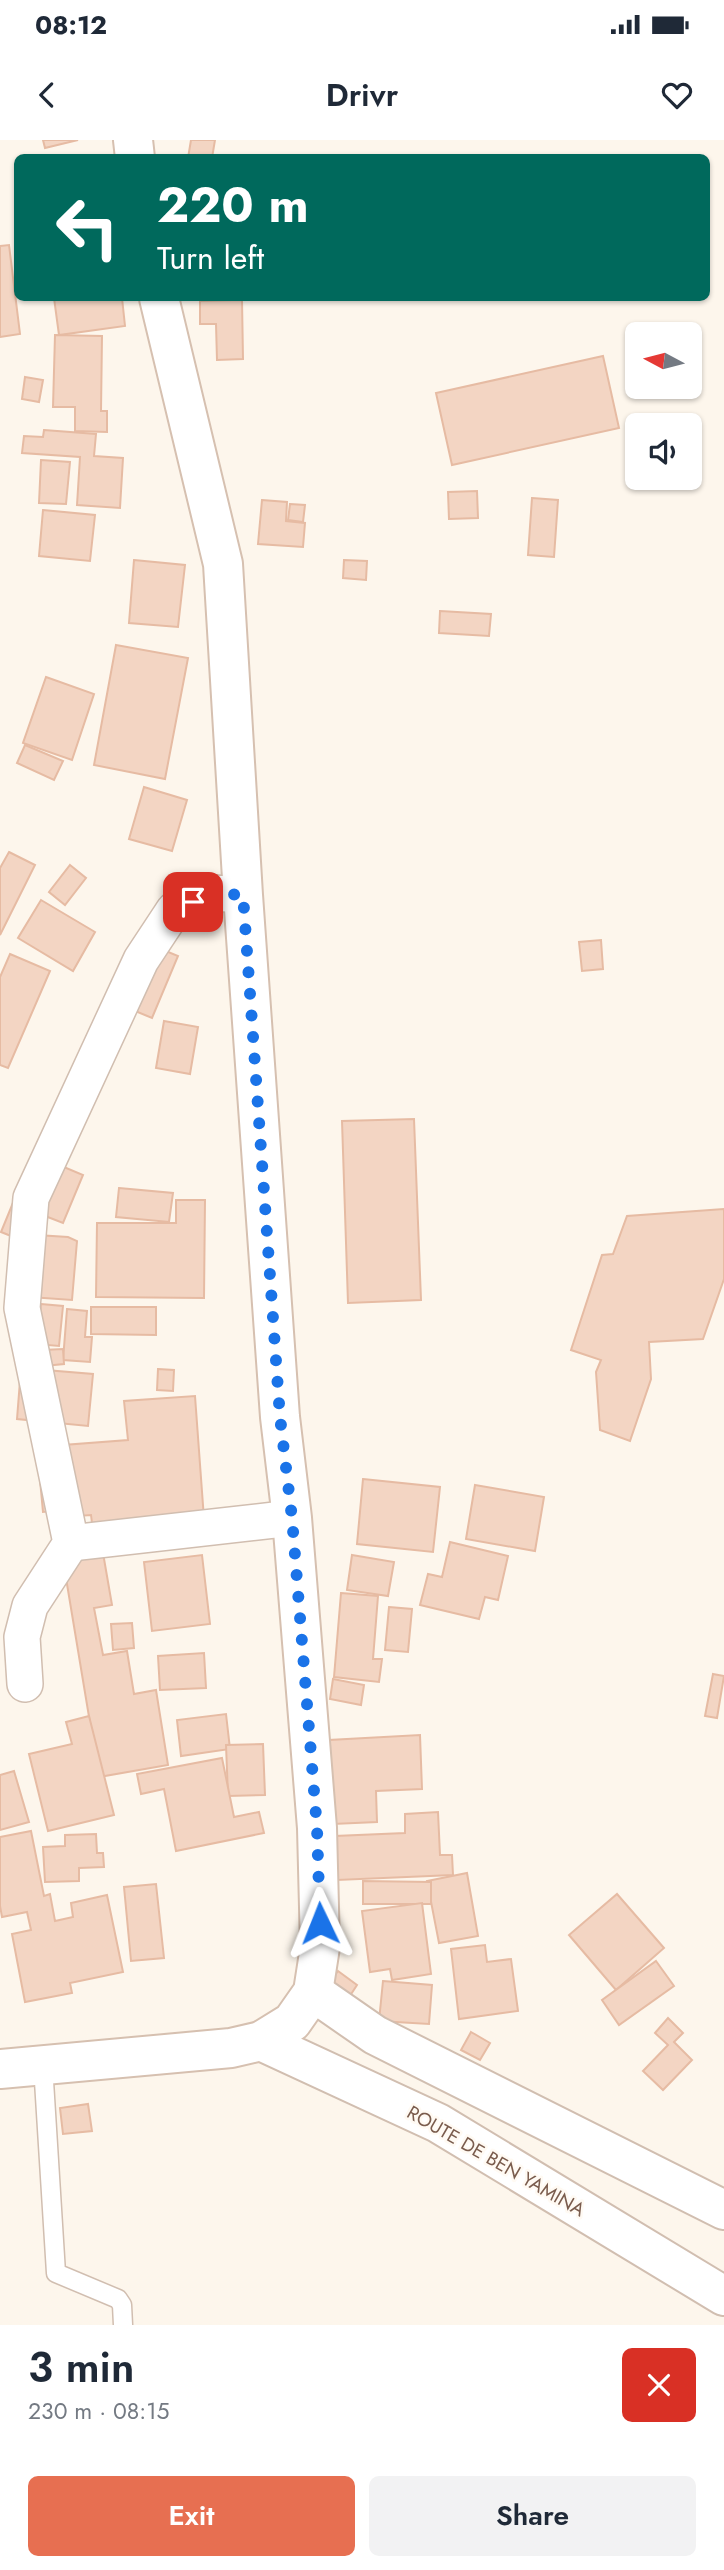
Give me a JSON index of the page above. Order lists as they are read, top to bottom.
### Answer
{
  "streets": {
    "main road": ["ROUTE DE BEN YAMINA"]
  },
  "north": "left",
  "page": {
    "status": "08:12",
    "header": "Drivr",
    "turn": ["220 m", "Turn left"],
    "heading": ["3 min", "230 m · 08:15"],
    "buttons": ["Exit", "Share"]
  }
}
